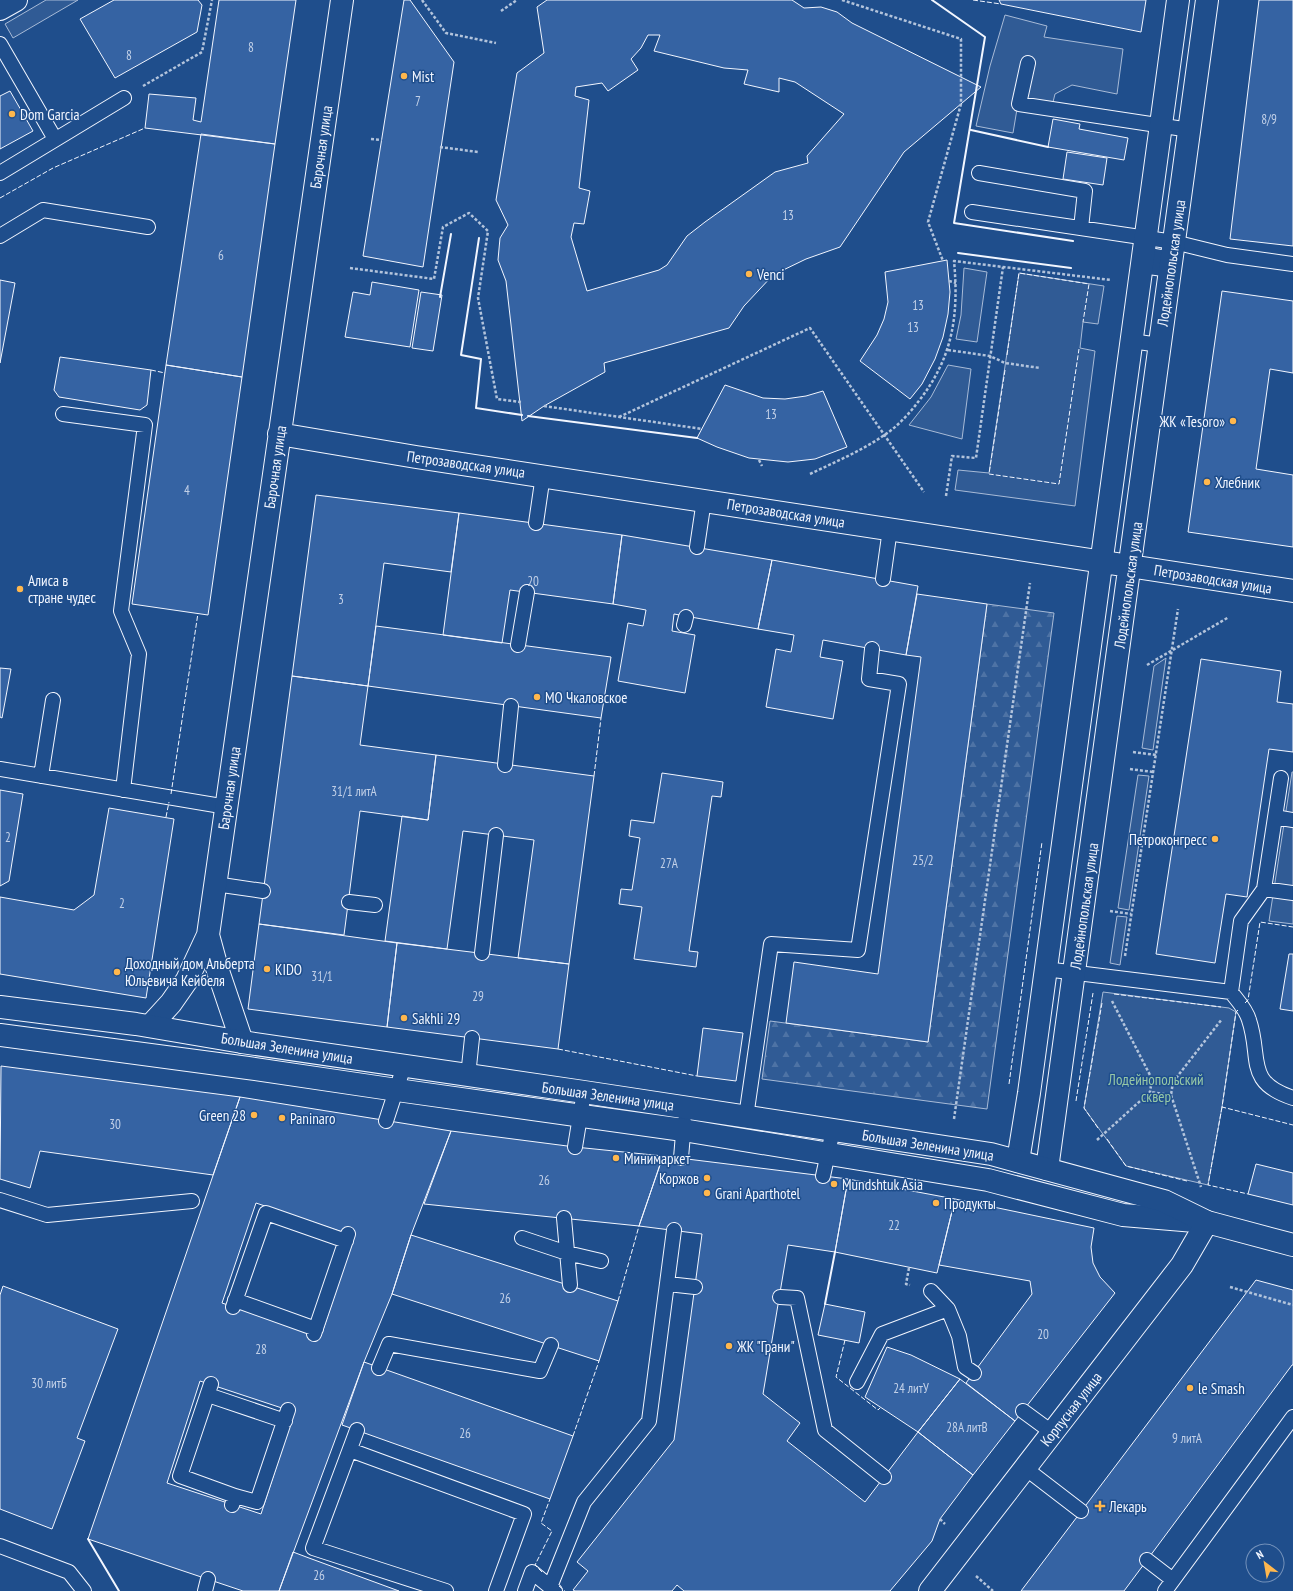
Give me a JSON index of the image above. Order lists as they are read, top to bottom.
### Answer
{
  "streets": {
    "street": [
      "Барочная улица",
      "Лодейнопольская улица",
      "Петрозаводская улица",
      "Большая Зеленина улица",
      "Корпусная улица"
    ]
  },
  "crossings": [
    ["Барочная улица", "Петрозаводская улица"],
    ["Барочная улица", "Большая Зеленина улица"],
    ["Лодейнопольская улица", "Петрозаводская улица"],
    ["Лодейнопольская улица", "Большая Зеленина улица"],
    ["Большая Зеленина улица", "Корпусная улица"]
  ],
  "parks": ["Лодейнопольский сквер"],
  "places": {
    "other": [
      "Mist",
      "Dom Garcia",
      "Venci",
      "ЖК «Tesoro»",
      "Хлебник",
      "Алиса в стране чудес",
      "МО Чкаловское",
      "Петроконгресс",
      "KIDO",
      "Доходный дом Альберта Юльевича Кейбеля",
      "Sakhli 29",
      "Green 28",
      "Paninaro",
      "Минимаркет",
      "Коржов",
      "Mundshtuk Asia",
      "Grani Aparthotel",
      "Продукты",
      "ЖК \"Грани\"",
      "le Smash"
    ],
    "health": ["Лекарь"]
  },
  "house_numbers": [
    "8",
    "8",
    "7",
    "8/9",
    "13",
    "6",
    "13",
    "13",
    "13",
    "4",
    "20",
    "3",
    "31/1 литА",
    "2",
    "25/2",
    "27А",
    "2",
    "31/1",
    "29",
    "30",
    "26",
    "22",
    "26",
    "20",
    "28",
    "30 литБ",
    "24 литУ",
    "28А литВ",
    "26",
    "9 литА",
    "26"
  ],
  "north": "top left"
}
